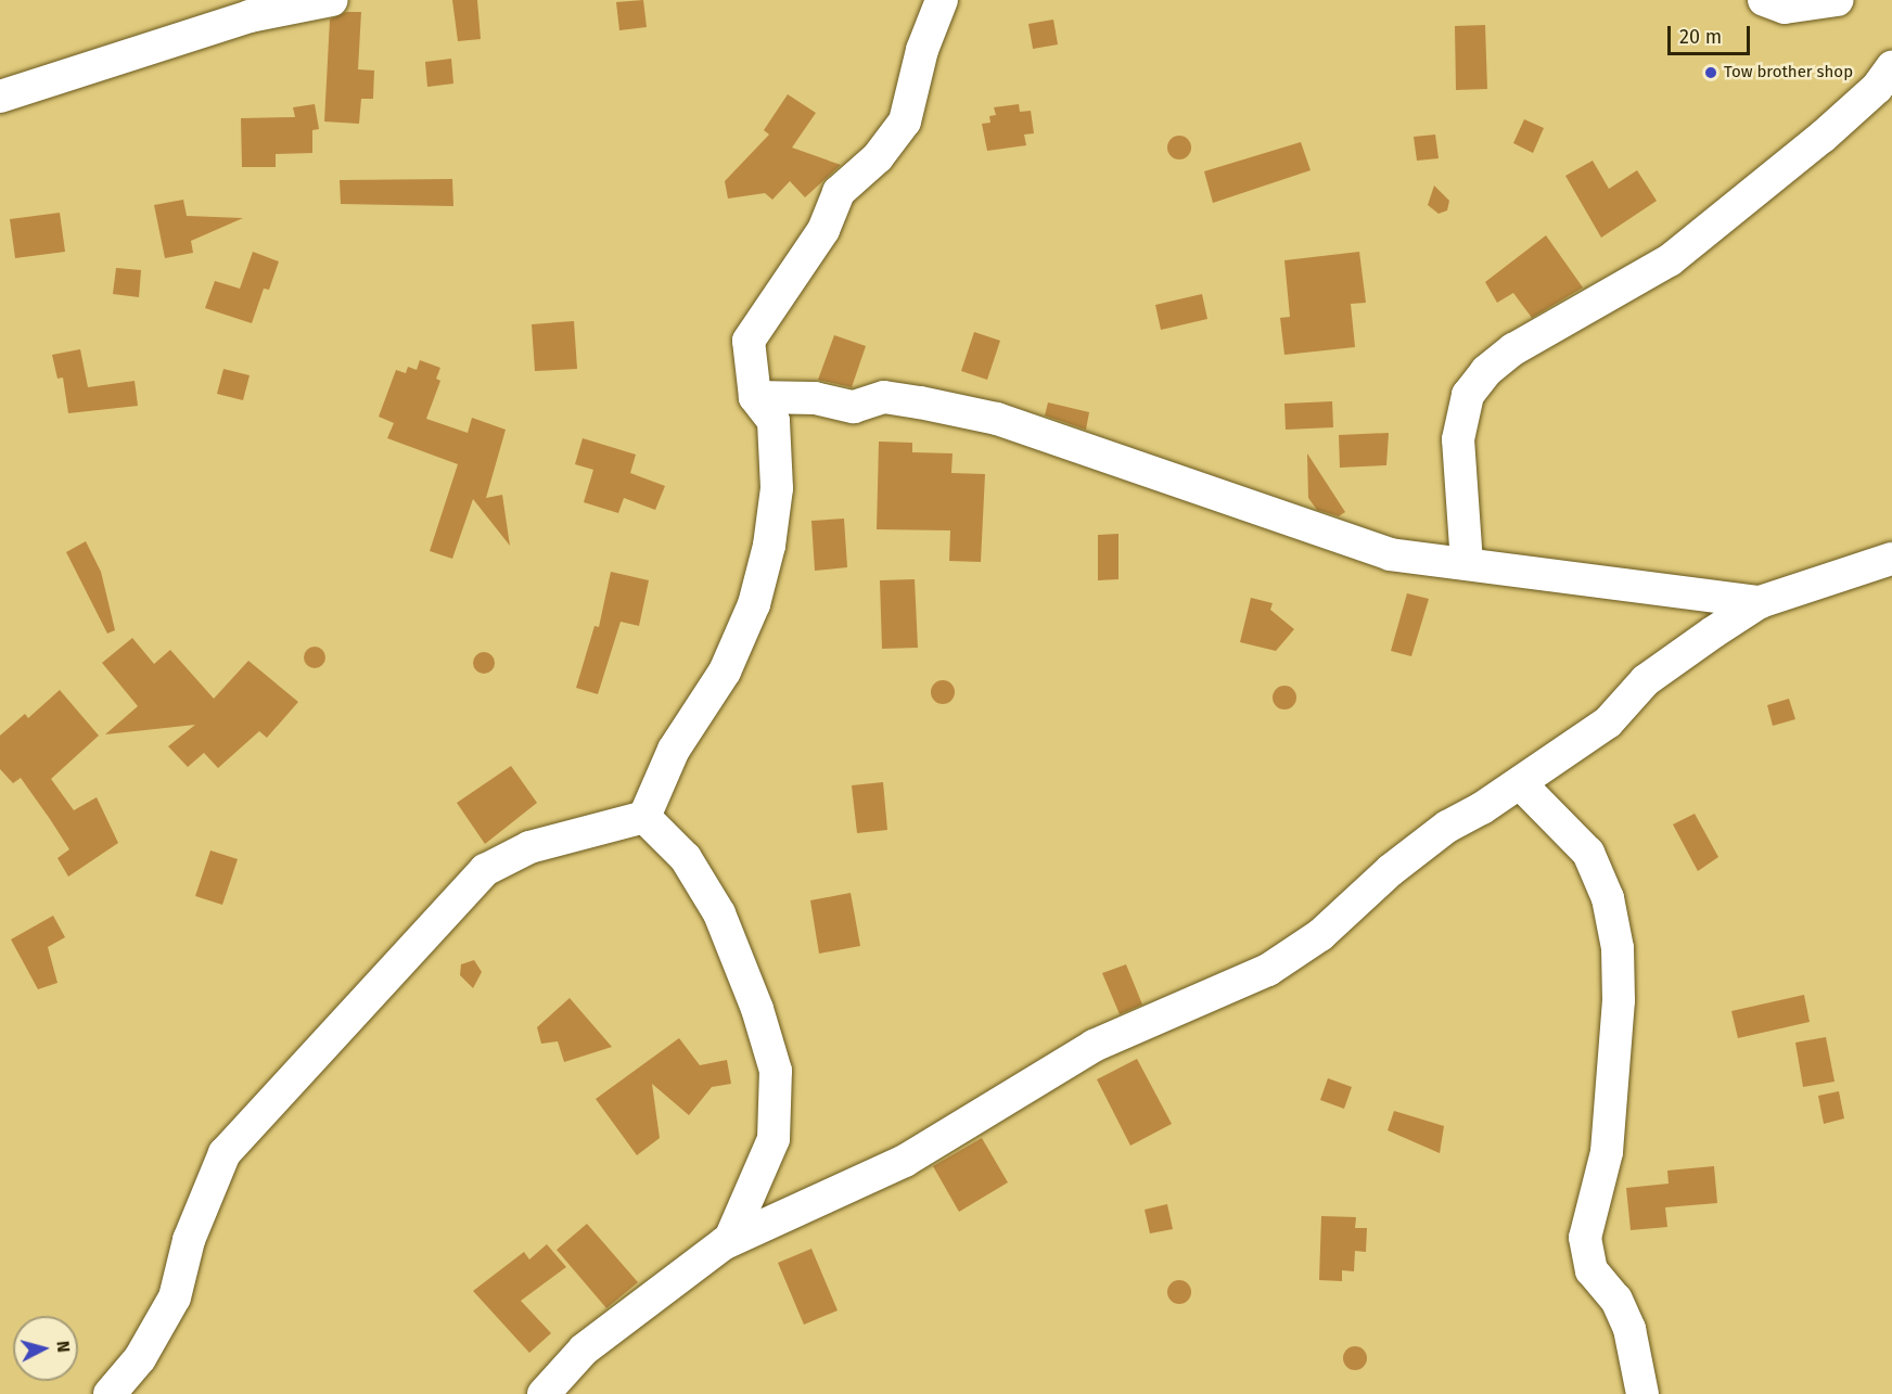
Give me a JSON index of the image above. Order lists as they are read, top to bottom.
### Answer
{
  "places": ["Tow brother shop"],
  "scale_bar": "20 m",
  "north": "right"
}
